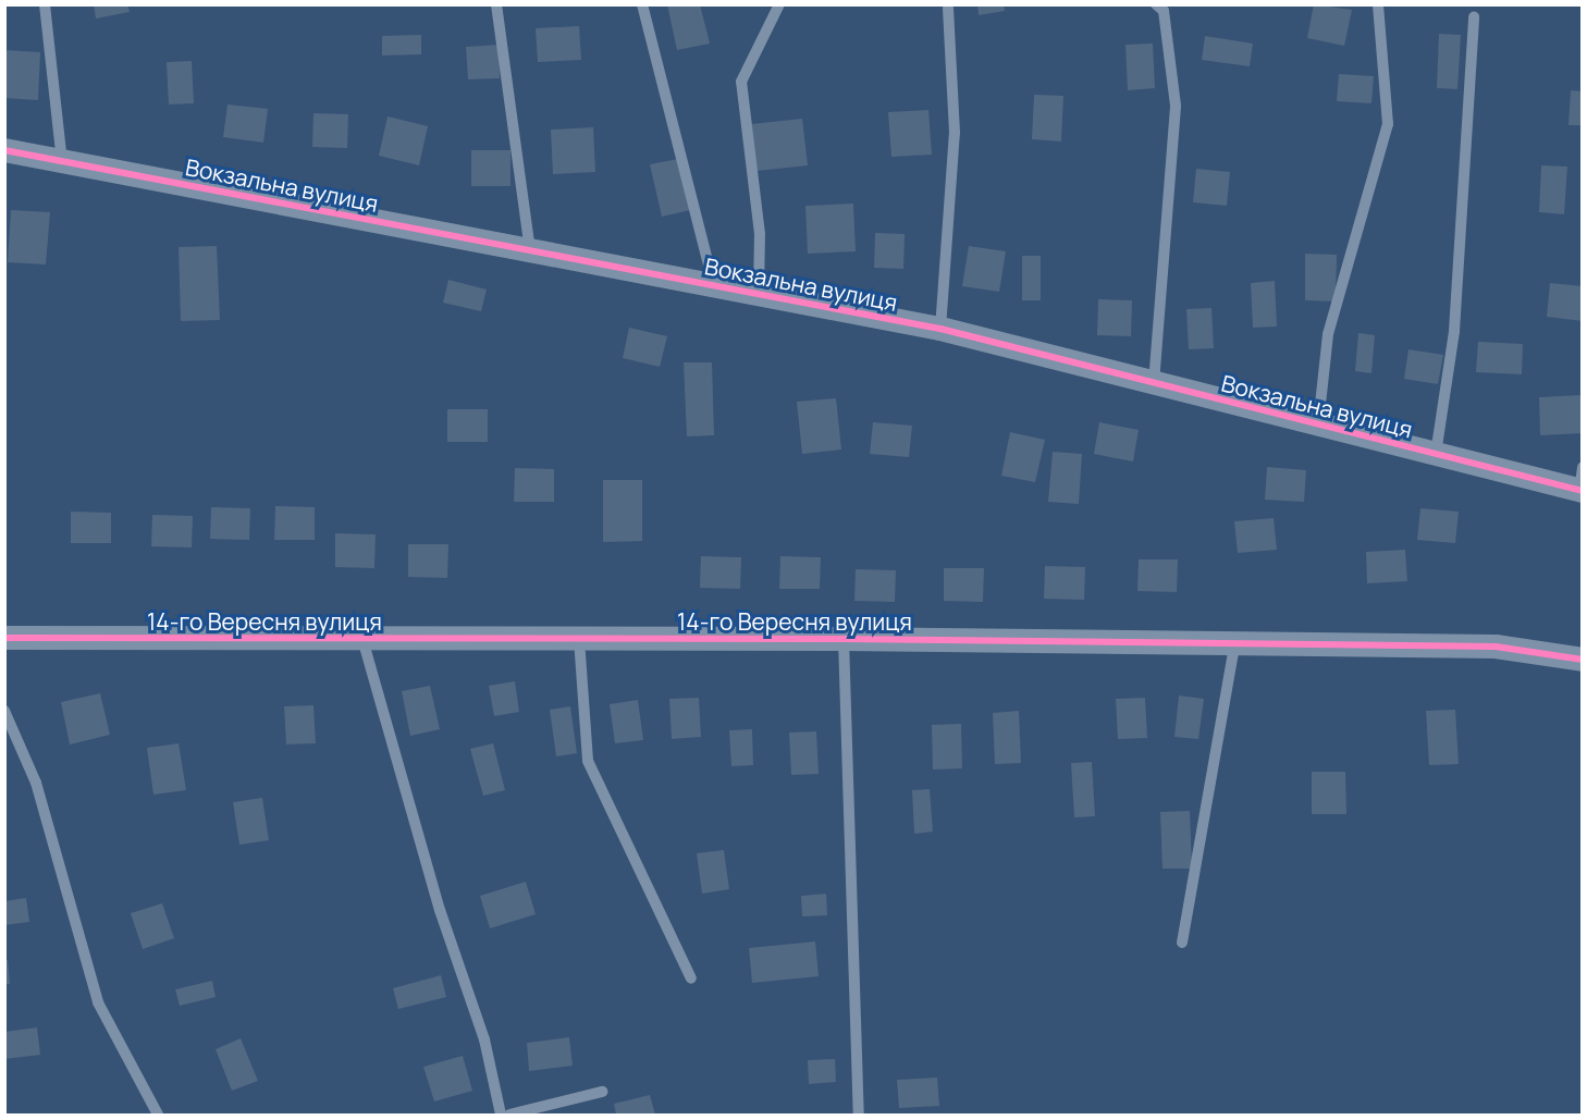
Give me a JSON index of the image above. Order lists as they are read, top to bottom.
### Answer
{
  "streets": {
    "street": ["Вокзальна вулиця", "14-го Вересня вулиця"]
  }
}
